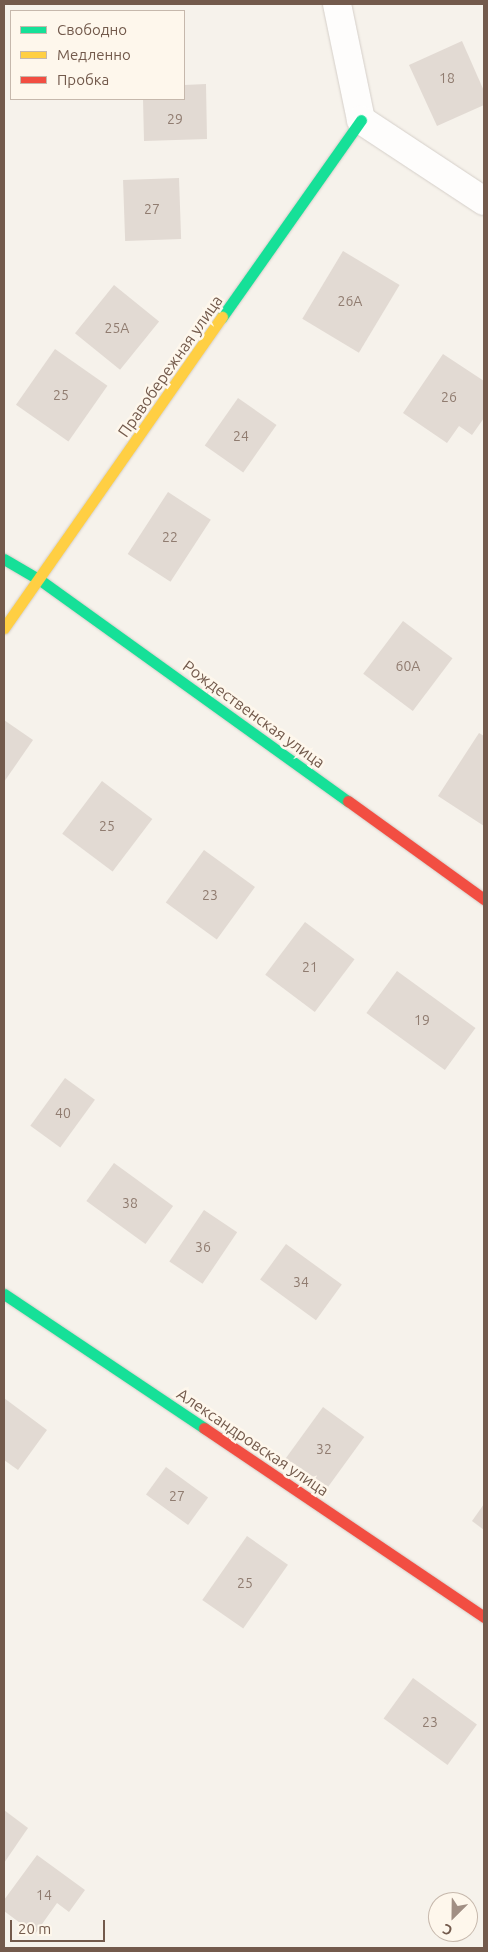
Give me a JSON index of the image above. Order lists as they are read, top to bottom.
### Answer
{
  "streets": {
    "street": ["Правобережная улица", "Рождественская улица", "Александровская улица"]
  },
  "crossings": [
    ["Правобережная улица", "Рождественская улица"]
  ],
  "house_numbers": [
    "18",
    "29",
    "27",
    "26А",
    "25А",
    "25",
    "26",
    "24",
    "22",
    "60А",
    "25",
    "23",
    "21",
    "19",
    "40",
    "38",
    "36",
    "34",
    "32",
    "27",
    "25",
    "23",
    "14"
  ],
  "legend": ["Свободно", "Медленно", "Пробка"],
  "scale_bar": "20 m",
  "north": "bottom left"
}
